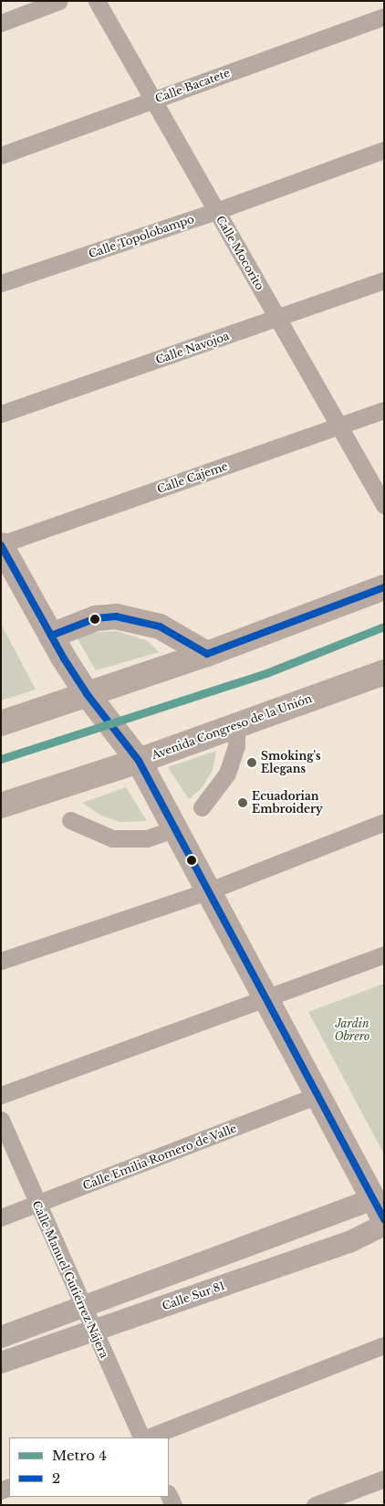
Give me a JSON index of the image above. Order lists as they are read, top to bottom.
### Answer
{
  "streets": {
    "main road": ["Avenida Congreso de la Unión"],
    "street": [
      "Calle Bacatete",
      "Calle Topolobampo",
      "Calle Mocorito",
      "Calle Navojoa",
      "Calle Cajeme",
      "Calle Emilia Romero de Valle",
      "Calle Manuel Gutiérrez Nájera",
      "Calle Sur 81"
    ]
  },
  "crossings": [
    ["Calle Bacatete", "Calle Mocorito"],
    ["Calle Topolobampo", "Calle Mocorito"],
    ["Calle Mocorito", "Calle Navojoa"],
    ["Calle Mocorito", "Calle Cajeme"],
    ["Calle Emilia Romero de Valle", "Calle Manuel Gutiérrez Nájera"],
    ["Calle Manuel Gutiérrez Nájera", "Calle Sur 81"]
  ],
  "parks": ["Jardin Obrero"],
  "places": ["Smoking's Elegans", "Ecuadorian Embroidery"],
  "lines": ["transit line 2", "metro line 4"],
  "legend": ["Metro 4", "2"]
}
